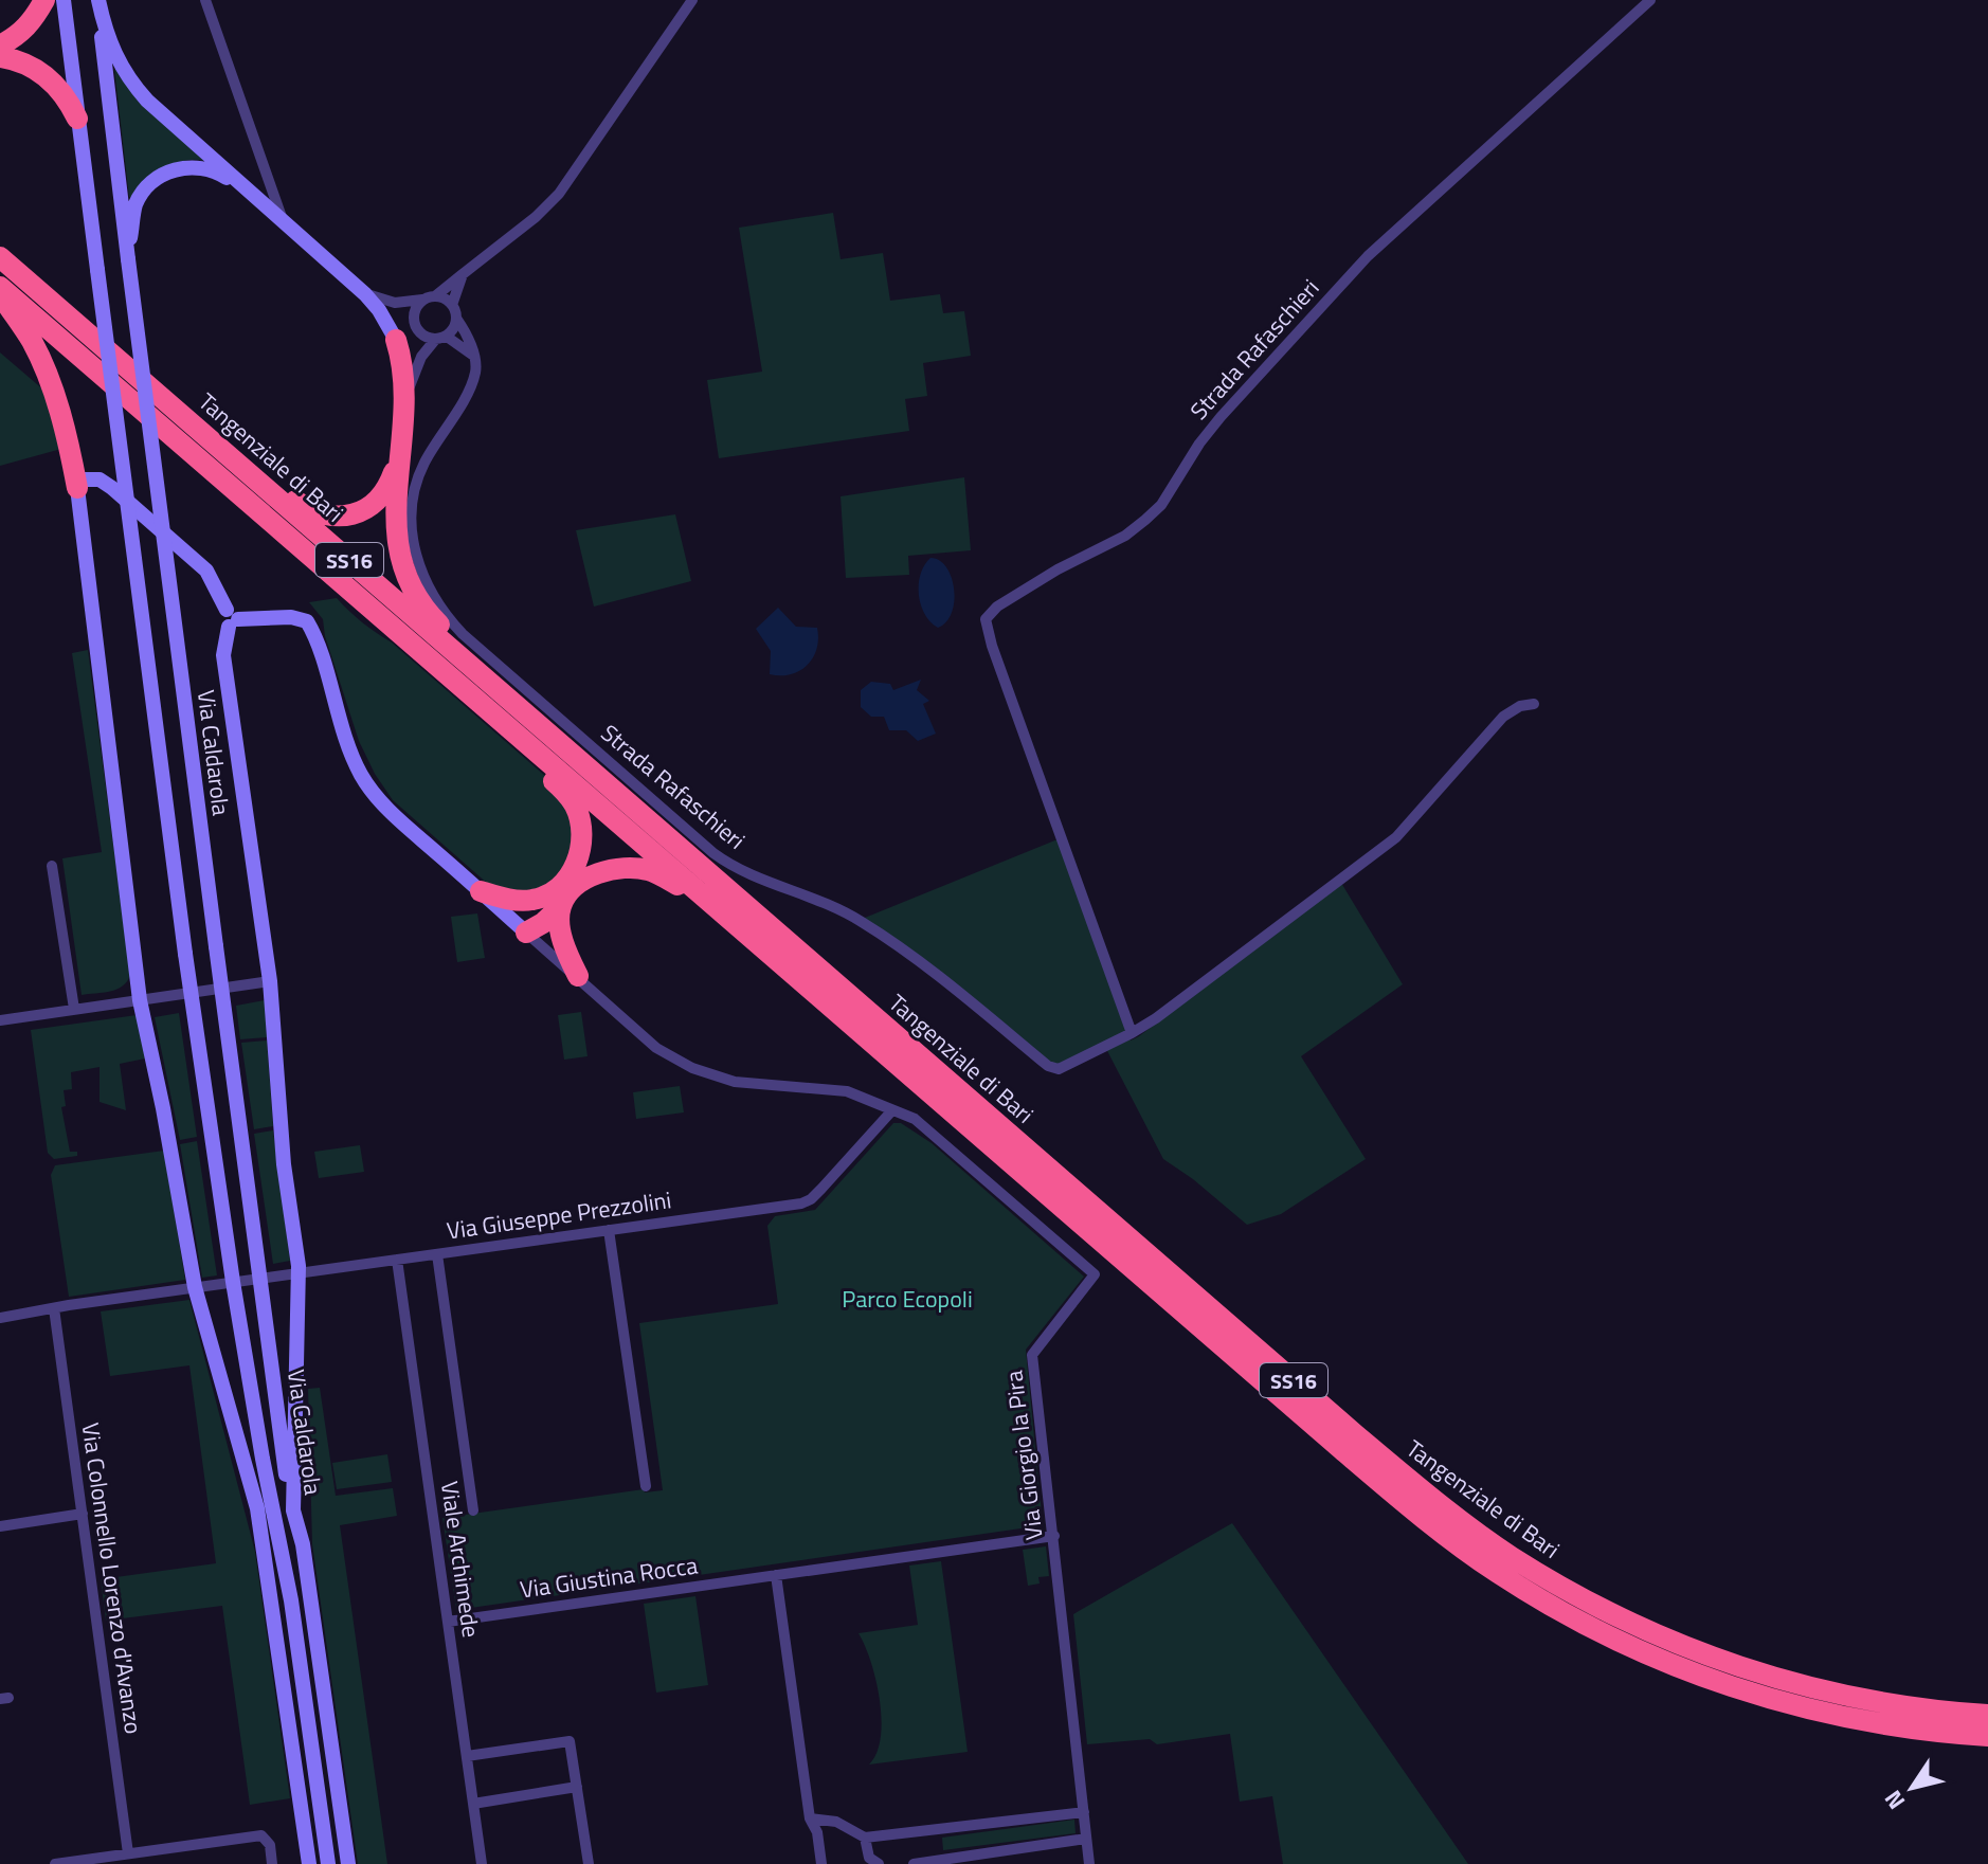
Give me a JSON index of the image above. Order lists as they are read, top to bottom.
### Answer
{
  "streets": {
    "highway": ["Tangenziale di Bari", "SS16"],
    "street": [
      "Strada Rafaschieri",
      "Via Caldarola",
      "Via Giuseppe Prezzolini",
      "Via Giorgio la Pira",
      "Viale Archimede",
      "Via Giustina Rocca",
      "Via Colonnello Lorenzo d'Avanzo"
    ]
  },
  "crossings": [
    ["Via Caldarola", "Via Giuseppe Prezzolini"],
    ["Via Giuseppe Prezzolini", "Via Giorgio la Pira"],
    ["Via Giuseppe Prezzolini", "Viale Archimede"],
    ["Via Giuseppe Prezzolini", "Via Colonnello Lorenzo d'Avanzo"],
    ["Via Giorgio la Pira", "Via Giustina Rocca"],
    ["Viale Archimede", "Via Giustina Rocca"]
  ],
  "parks": ["Parco Ecopoli"],
  "north": "bottom left"
}
